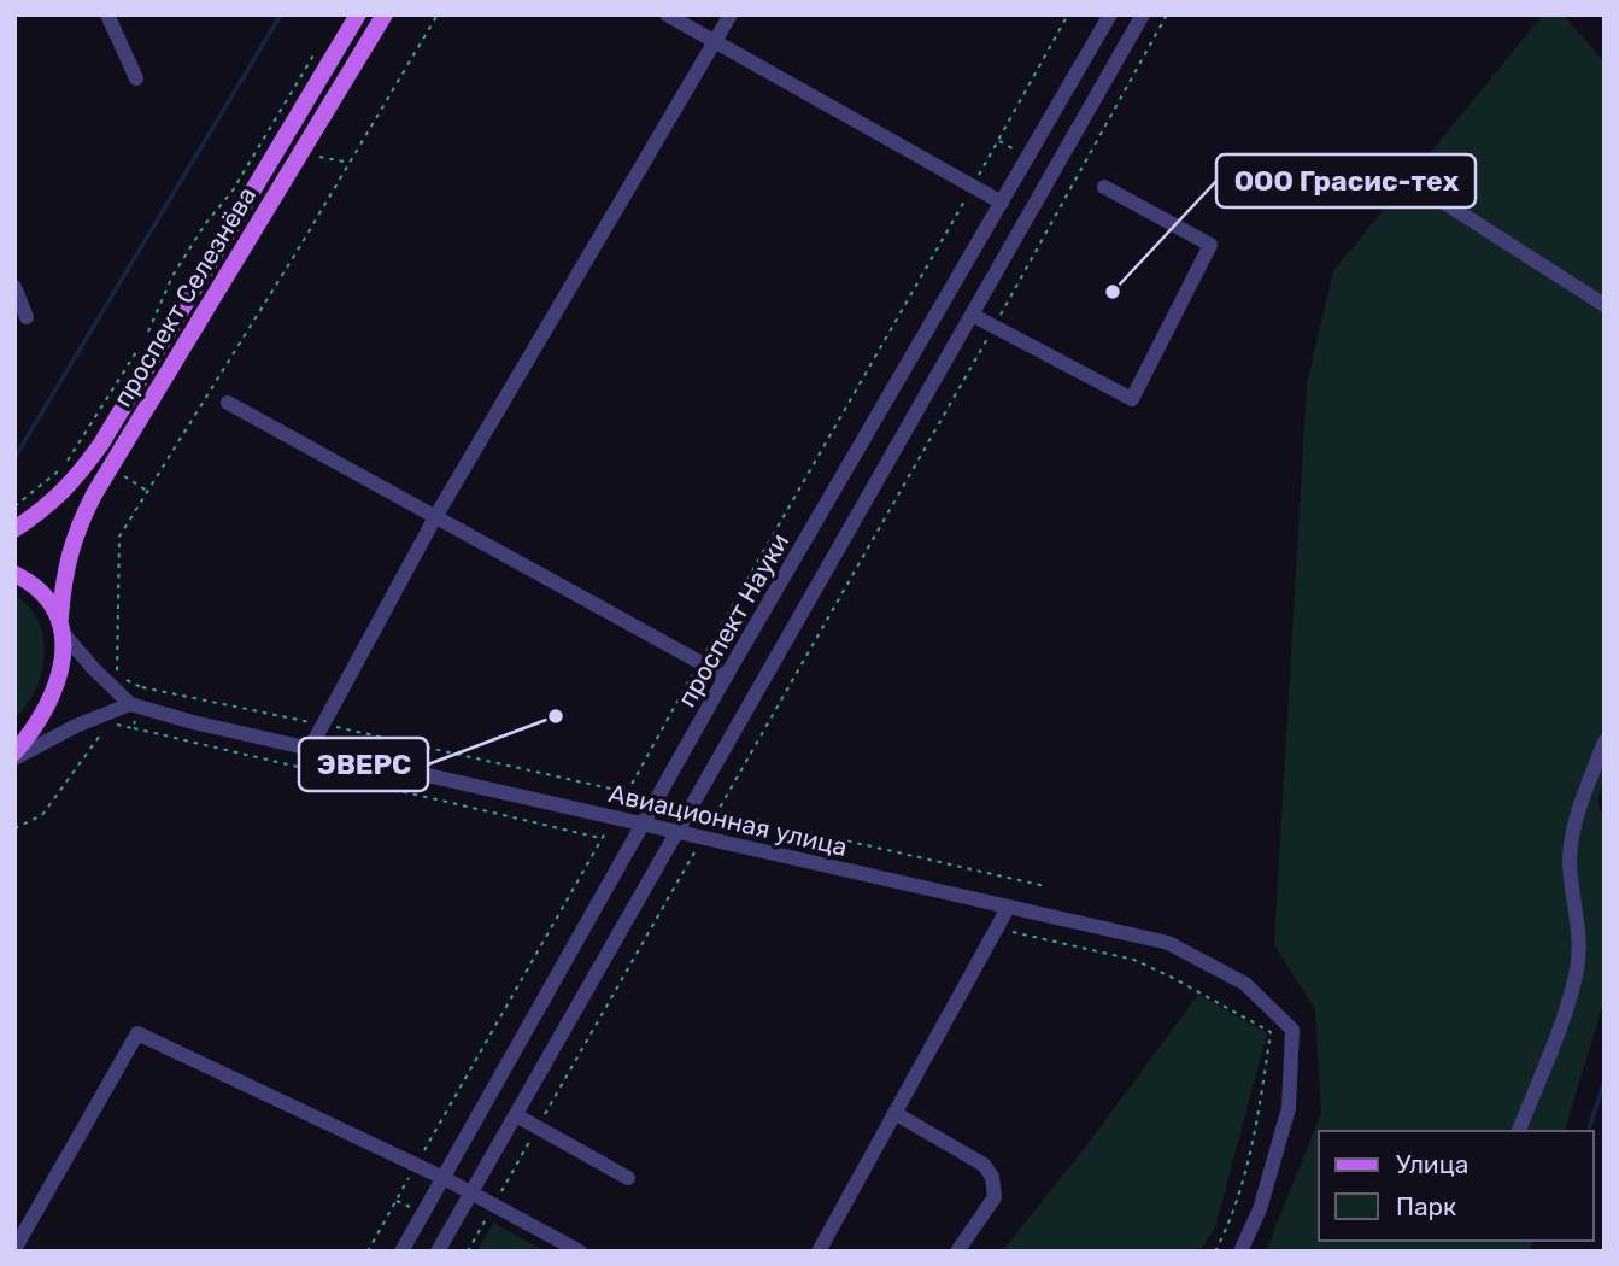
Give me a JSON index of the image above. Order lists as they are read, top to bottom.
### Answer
{
  "streets": {
    "main road": ["проспект Селезнёва"],
    "street": ["проспект Науки", "Авиационная улица"]
  },
  "crossings": [
    ["проспект Науки", "Авиационная улица"]
  ],
  "places": ["ООО Грасис-тех", "ЭВЕРС"],
  "legend": ["Улица", "Парк"]
}
